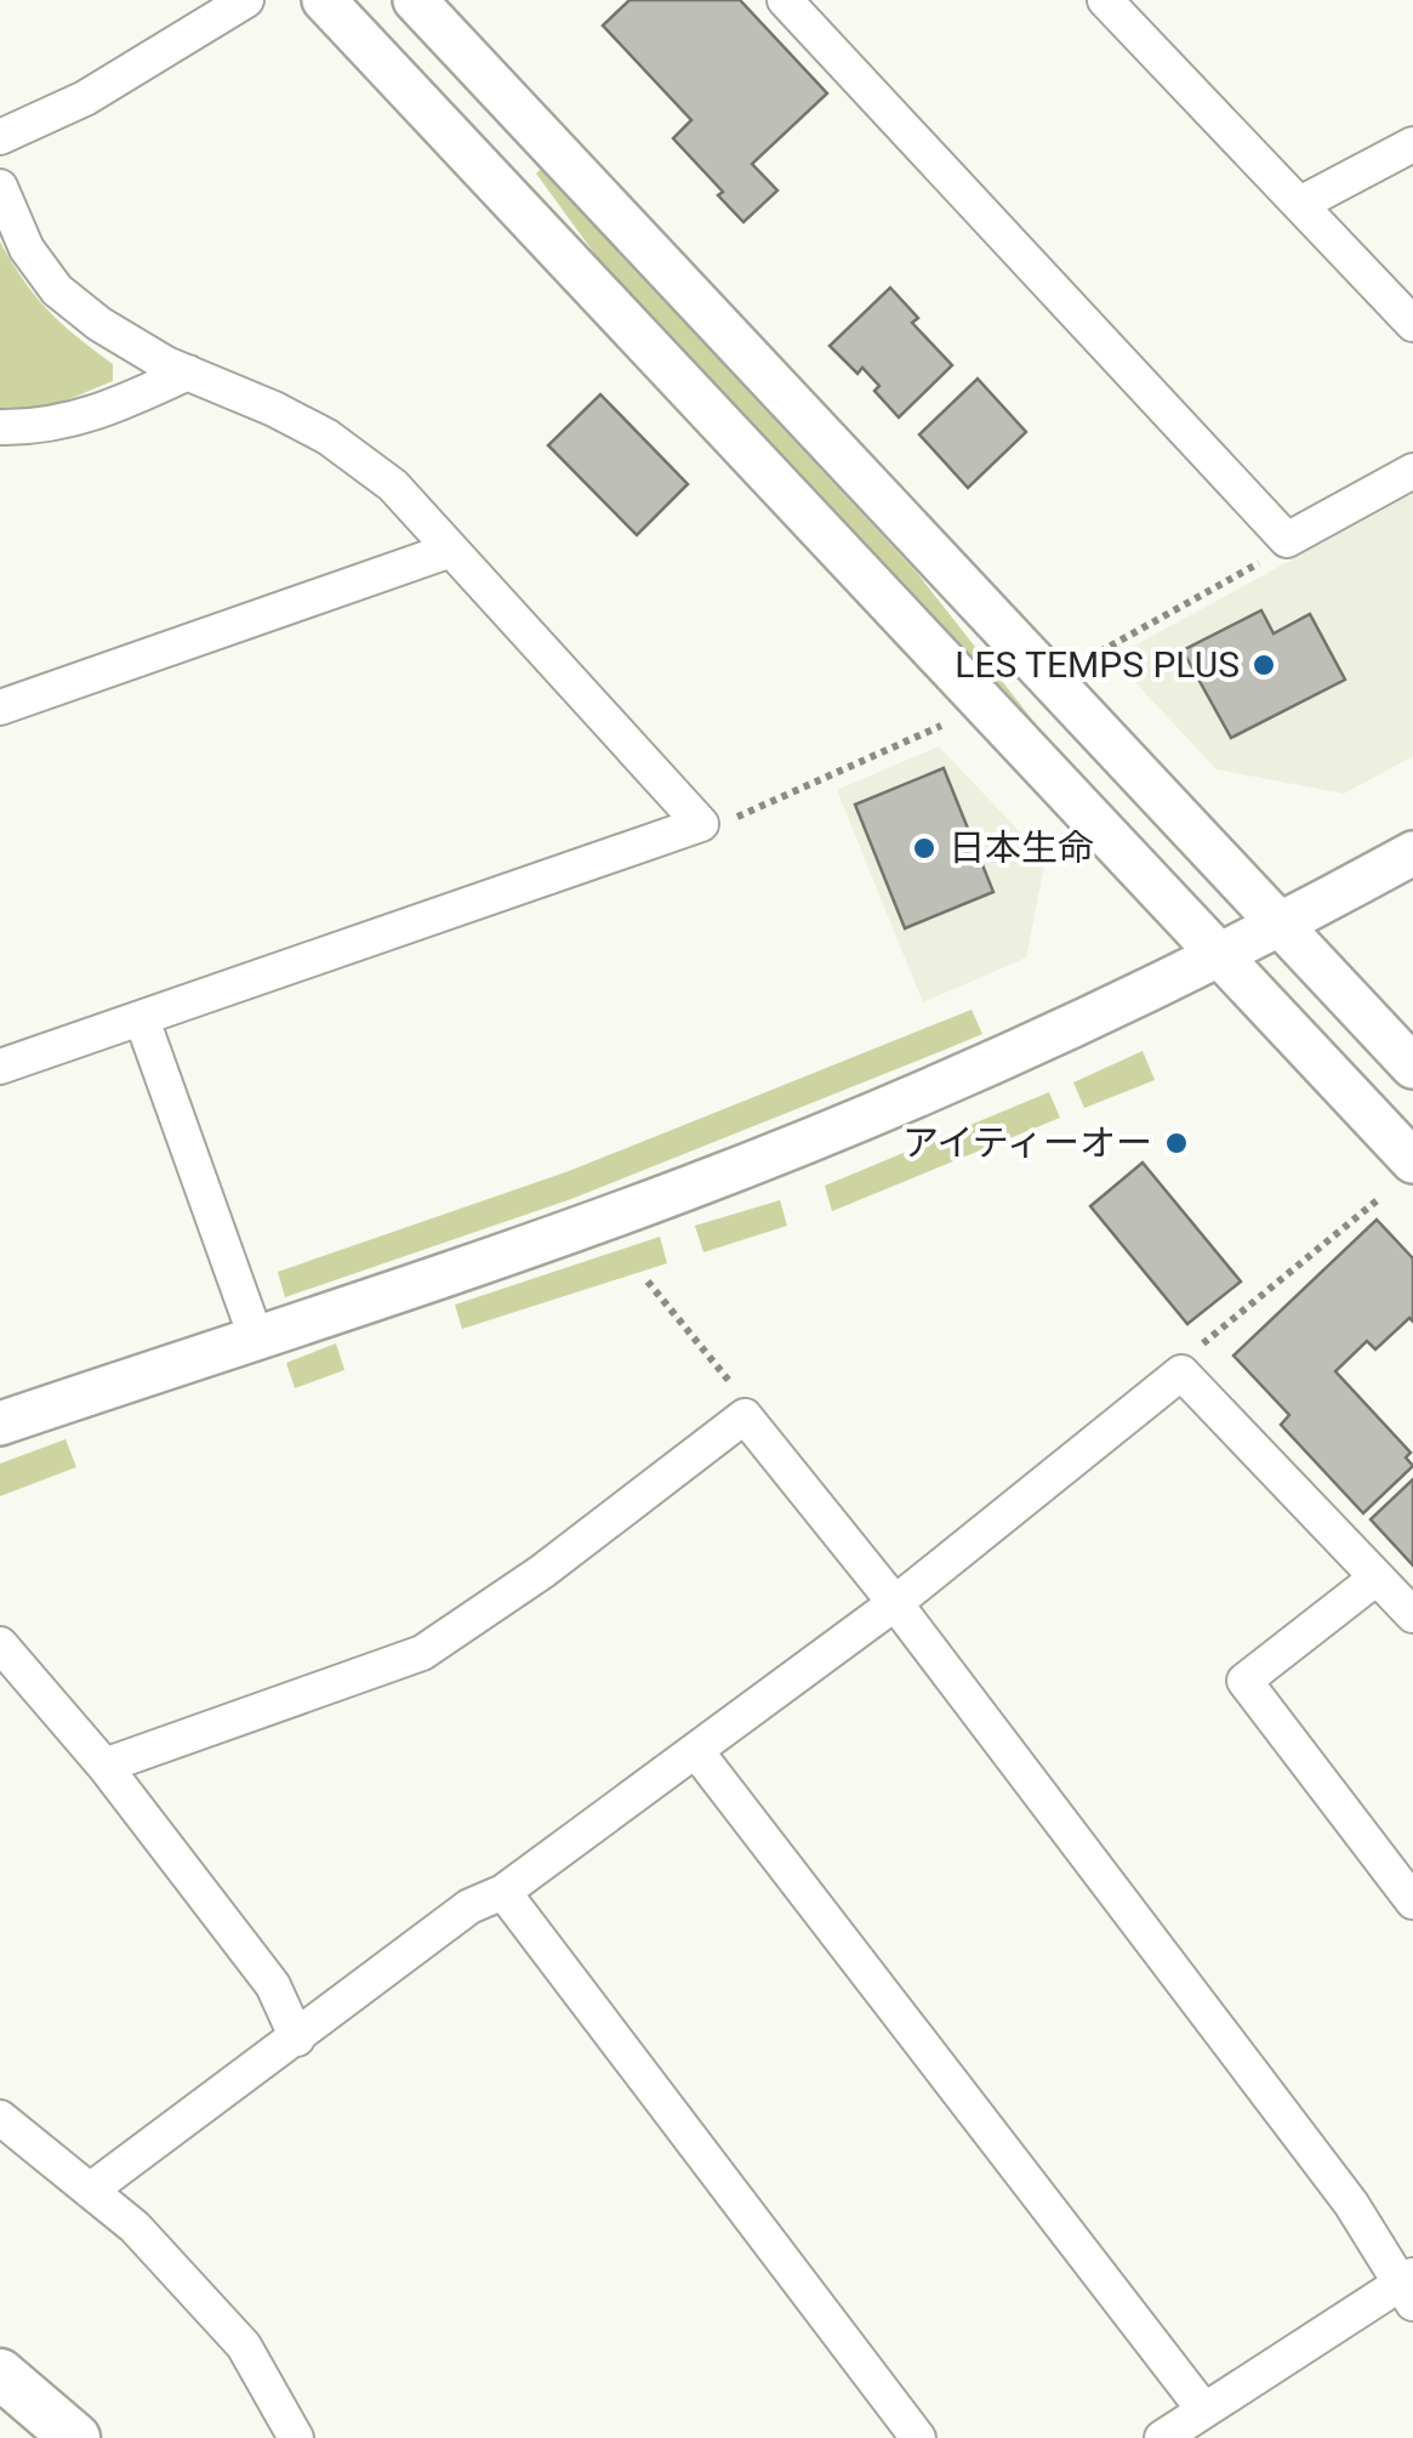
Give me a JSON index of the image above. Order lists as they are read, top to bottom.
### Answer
{
  "places": ["LES TEMPS PLUS", "日本生命", "アイティーオー"]
}
